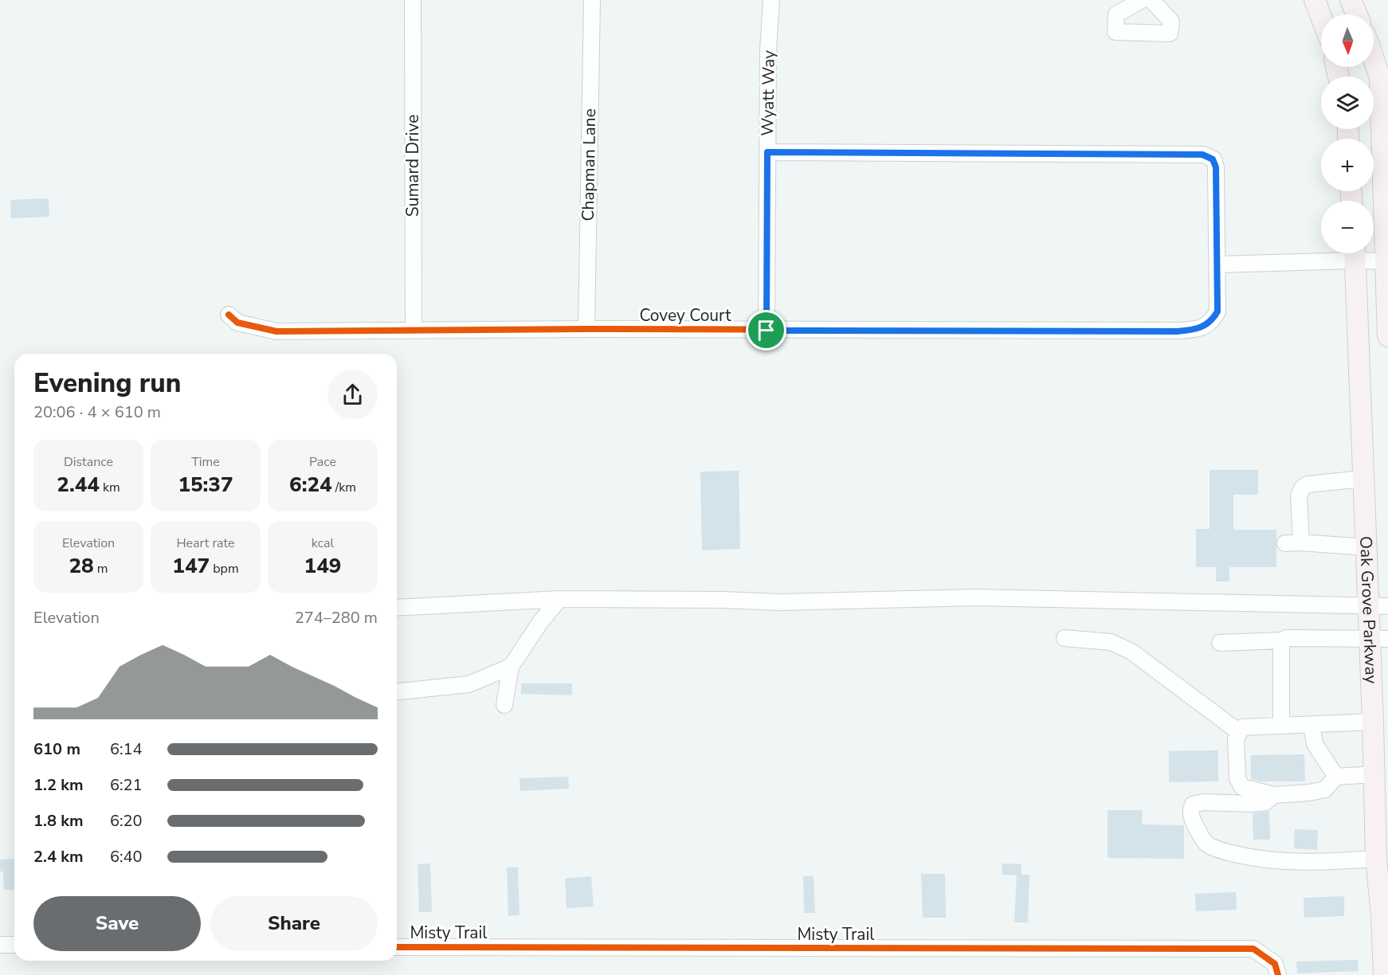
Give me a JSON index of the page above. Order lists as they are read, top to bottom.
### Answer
{
  "streets": {
    "main road": ["Oak Grove Parkway"],
    "street": [
      "Wyatt Way",
      "Chapman Lane",
      "Sumard Drive",
      "Covey Court",
      "Misty Trail"
    ]
  },
  "crossings": [
    ["Wyatt Way", "Covey Court"],
    ["Chapman Lane", "Covey Court"],
    ["Sumard Drive", "Covey Court"]
  ],
  "north": "bottom",
  "page": {
    "map_buttons": ["+", "−"],
    "heading": ["Evening run", "20:06 · 4 × 610 m"],
    "stats": [
      ["Distance", "2.44 km"],
      ["Time", "15:37"],
      ["Pace", "6:24 /km"],
      ["Elevation", "28 m"],
      ["Heart rate", "147 bpm"],
      ["kcal", "149"]
    ],
    "chart": ["Elevation", "274–280 m"],
    "list": [
      {
        "name": "610 m",
        "note": "6:14"
      },
      {
        "name": "1.2 km",
        "note": "6:21"
      },
      {
        "name": "1.8 km",
        "note": "6:20"
      },
      {
        "name": "2.4 km",
        "note": "6:40"
      }
    ],
    "buttons": ["Save", "Share"]
  }
}
